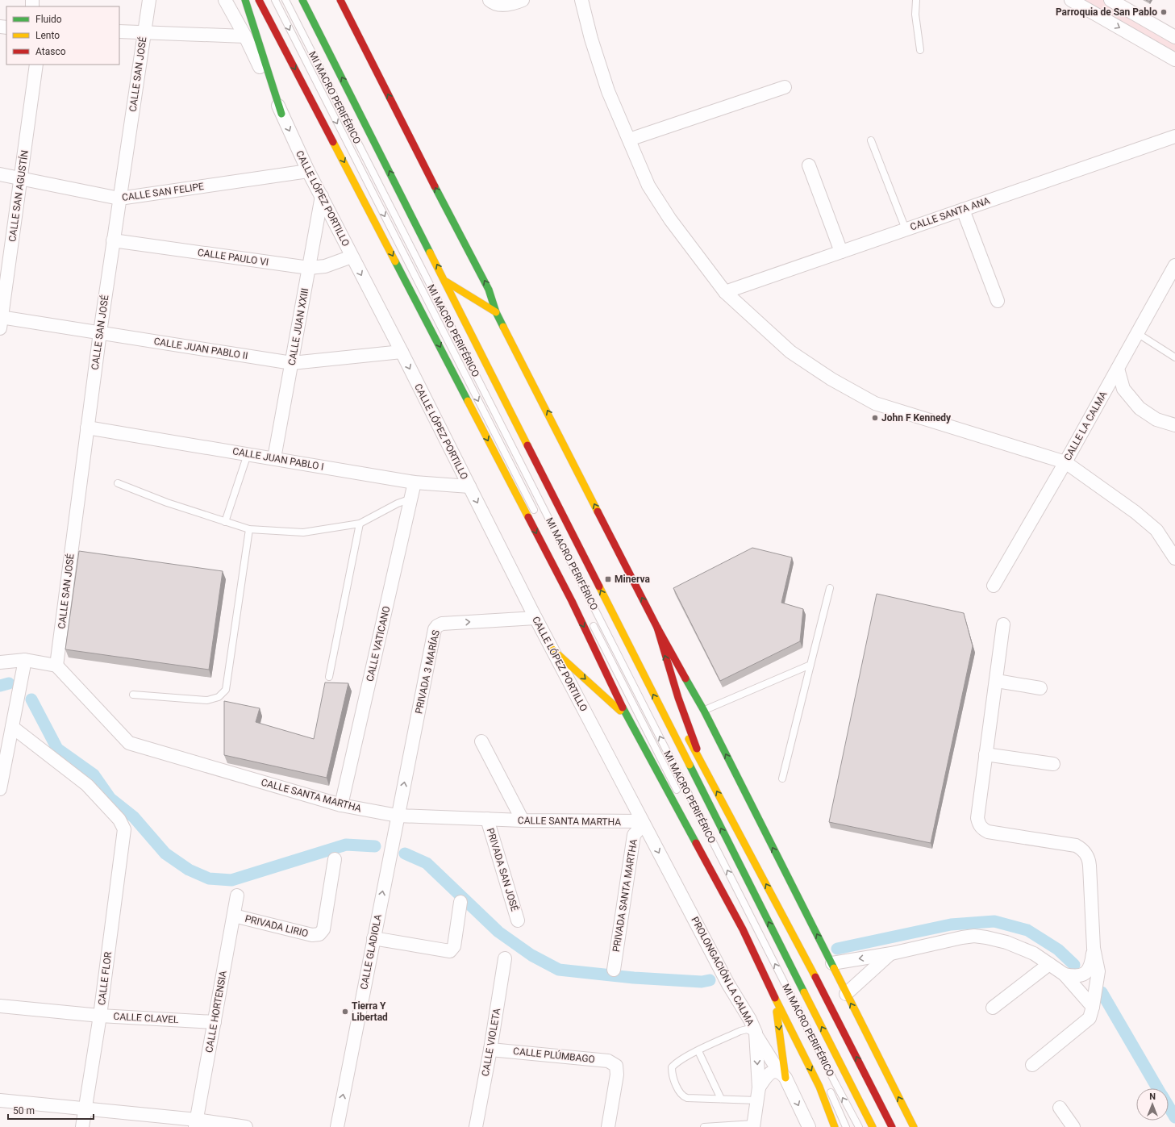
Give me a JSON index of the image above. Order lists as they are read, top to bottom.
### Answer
{
  "streets": {
    "street": [
      "CALLE SAN JOSÉ",
      "CALLE SAN FELIPE",
      "CALLE SAN AGUSTÍN",
      "CALLE LÓPEZ PORTILLO",
      "CALLE SANTA ANA",
      "CALLE PAULO VI",
      "CALLE JUAN XXIII",
      "CALLE JUAN PABLO II",
      "CALLE LA CALMA",
      "CALLE JUAN PABLO I",
      "CALLE VATICANO",
      "PRIVADA 3 MARÍAS",
      "CALLE SANTA MARTHA",
      "PRIVADA SAN JOSÉ",
      "PRIVADA SANTA MARTHA",
      "PRIVADA LIRIO",
      "CALLE GLADIOLA",
      "PROLONGACIÓN LA CALMA",
      "CALLE FLOR",
      "CALLE HORTENSIA",
      "CALLE CLAVEL",
      "CALLE VIOLETA",
      "CALLE PLÚMBAGO"
    ],
    "lane": ["MI MACRO PERIFÉRICO"]
  },
  "crossings": [
    ["CALLE SAN JOSÉ", "CALLE SAN FELIPE"],
    ["CALLE SAN JOSÉ", "CALLE PAULO VI"],
    ["CALLE SAN JOSÉ", "CALLE JUAN PABLO II"],
    ["CALLE SAN JOSÉ", "CALLE JUAN PABLO I"],
    ["CALLE SAN JOSÉ", "CALLE SANTA MARTHA"],
    ["CALLE SAN FELIPE", "CALLE SAN AGUSTÍN"],
    ["CALLE SAN FELIPE", "CALLE LÓPEZ PORTILLO"],
    ["CALLE SAN AGUSTÍN", "CALLE JUAN PABLO II"],
    ["CALLE LÓPEZ PORTILLO", "CALLE PAULO VI"],
    ["CALLE LÓPEZ PORTILLO", "CALLE JUAN XXIII"],
    ["CALLE LÓPEZ PORTILLO", "CALLE JUAN PABLO II"],
    ["CALLE LÓPEZ PORTILLO", "CALLE JUAN PABLO I"],
    ["CALLE LÓPEZ PORTILLO", "PRIVADA 3 MARÍAS"],
    ["CALLE LÓPEZ PORTILLO", "CALLE SANTA MARTHA"],
    ["CALLE LÓPEZ PORTILLO", "PRIVADA SANTA MARTHA"],
    ["CALLE LÓPEZ PORTILLO", "PROLONGACIÓN LA CALMA"],
    ["CALLE PAULO VI", "CALLE JUAN XXIII"],
    ["CALLE JUAN XXIII", "CALLE JUAN PABLO II"],
    ["CALLE JUAN XXIII", "CALLE JUAN PABLO I"],
    ["CALLE JUAN PABLO I", "CALLE VATICANO"],
    ["CALLE VATICANO", "CALLE SANTA MARTHA"],
    ["PRIVADA 3 MARÍAS", "CALLE SANTA MARTHA"],
    ["PRIVADA 3 MARÍAS", "CALLE GLADIOLA"],
    ["CALLE SANTA MARTHA", "PRIVADA SAN JOSÉ"],
    ["CALLE SANTA MARTHA", "PRIVADA SANTA MARTHA"],
    ["CALLE SANTA MARTHA", "CALLE GLADIOLA"],
    ["PRIVADA LIRIO", "CALLE HORTENSIA"],
    ["CALLE FLOR", "CALLE CLAVEL"],
    ["CALLE HORTENSIA", "CALLE CLAVEL"],
    ["CALLE VIOLETA", "CALLE PLÚMBAGO"]
  ],
  "one_way": ["CALLE LÓPEZ PORTILLO", "PRIVADA 3 MARÍAS", "CALLE GLADIOLA"],
  "places": {
    "other": ["Parroquia de San Pablo", "John F Kennedy", "Tierra Y Libertad"],
    "transit": ["Minerva"]
  },
  "legend": ["Fluido", "Lento", "Atasco"],
  "scale_bar": "50 m",
  "north": "top"
}
